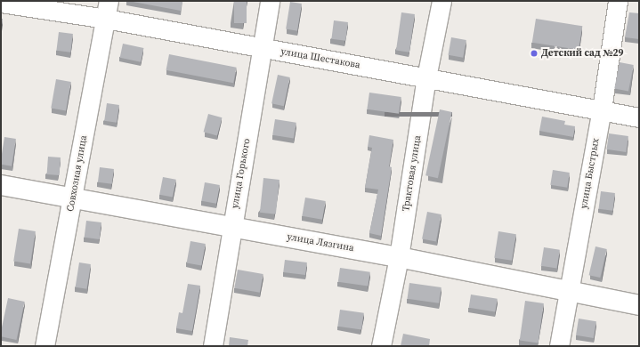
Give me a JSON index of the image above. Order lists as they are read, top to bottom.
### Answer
{
  "streets": {
    "main road": ["улица Лязгина"],
    "street": [
      "улица Шестакова",
      "Совхозная улица",
      "улица Горького",
      "Трактовая улица",
      "улица Быстрых"
    ]
  },
  "crossings": [
    ["улица Шестакова", "Совхозная улица"],
    ["улица Шестакова", "улица Горького"],
    ["улица Шестакова", "Трактовая улица"],
    ["улица Шестакова", "улица Быстрых"],
    ["Совхозная улица", "улица Лязгина"],
    ["улица Горького", "улица Лязгина"],
    ["Трактовая улица", "улица Лязгина"],
    ["улица Быстрых", "улица Лязгина"]
  ],
  "places": ["Детский сад №29"]
}
